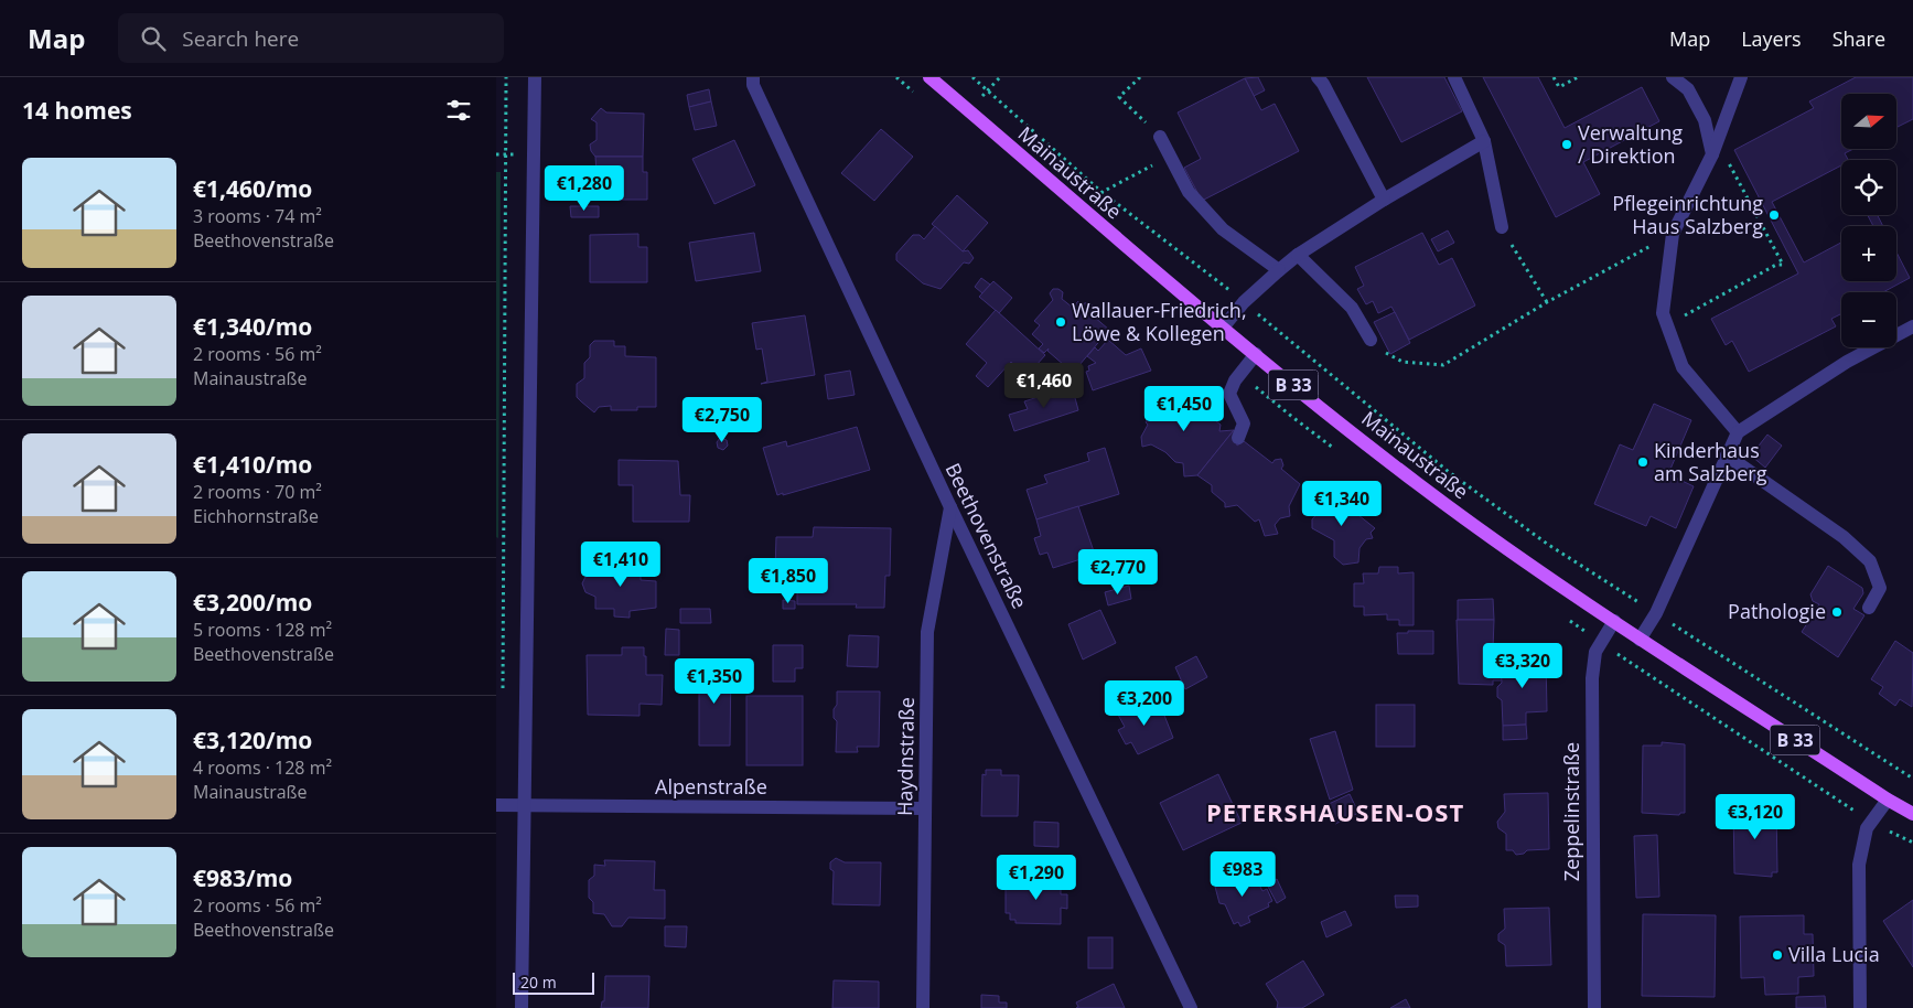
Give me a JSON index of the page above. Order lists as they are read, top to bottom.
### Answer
{
  "streets": {
    "main road": ["Mainaustraße", "B 33"],
    "street": [
      "Beethovenstraße",
      "Haydnstraße",
      "Alpenstraße",
      "Zeppelinstraße"
    ]
  },
  "crossings": [
    ["Mainaustraße", "Zeppelinstraße"],
    ["Beethovenstraße", "Haydnstraße"],
    ["Haydnstraße", "Alpenstraße"]
  ],
  "districts": ["PETERSHAUSEN-OST"],
  "places": [
    "Verwaltung / Direktion",
    "Pflegeinrichtung Haus Salzberg",
    "Wallauer-Friedrich, Löwe & Kollegen",
    "Kinderhaus am Salzberg",
    "Pathologie",
    "Villa Lucia"
  ],
  "scale_bar": "20 m",
  "north": "right",
  "page": {
    "header": "Map",
    "search": "Search here",
    "nav": ["Map", "Layers", "Share"],
    "heading": "14 homes",
    "map_buttons": ["+", "−"],
    "list": [
      {
        "name": "€1,460/mo",
        "note": "3 rooms · 74 m² · Beethovenstraße"
      },
      {
        "name": "€1,340/mo",
        "note": "2 rooms · 56 m² · Mainaustraße"
      },
      {
        "name": "€1,410/mo",
        "note": "2 rooms · 70 m² · Eichhornstraße"
      },
      {
        "name": "€3,200/mo",
        "note": "5 rooms · 128 m² · Beethovenstraße"
      },
      {
        "name": "€3,120/mo",
        "note": "4 rooms · 128 m² · Mainaustraße"
      },
      {
        "name": "€983/mo",
        "note": "2 rooms · 56 m² · Beethovenstraße"
      }
    ],
    "price": [
      "€1,280",
      "€1,460",
      "€1,450",
      "€2,750",
      "€1,340",
      "€1,410",
      "€2,770",
      "€1,850",
      "€3,320",
      "€1,350",
      "€3,200",
      "€3,120",
      "€983",
      "€1,290"
    ],
    "scale": "20 m"
  }
}
